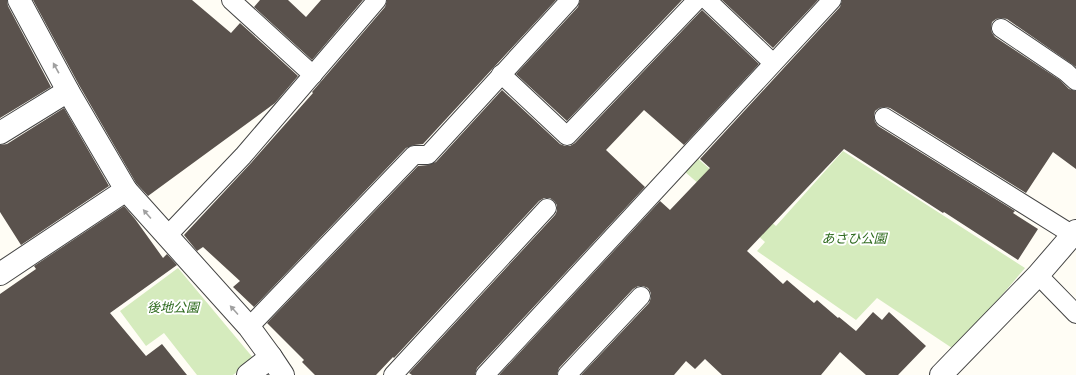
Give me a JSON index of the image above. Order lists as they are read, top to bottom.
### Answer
{
  "parks": ["あさひ公園", "後地公園"]
}
